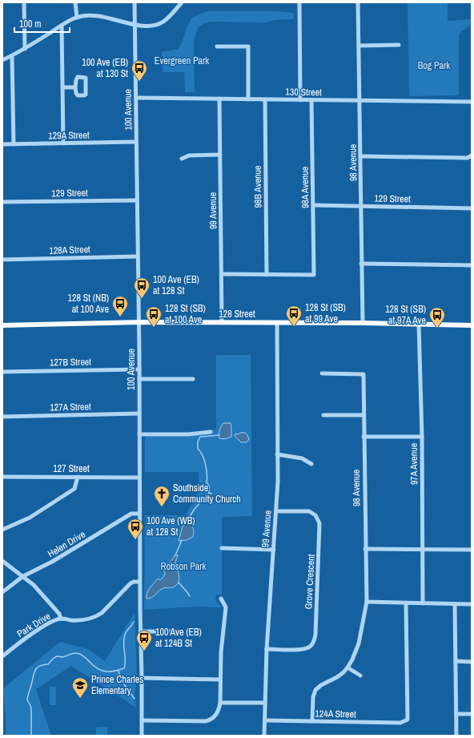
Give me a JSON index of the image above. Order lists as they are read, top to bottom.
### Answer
{
  "streets": {
    "main road": ["128 Street"],
    "street": [
      "130 Street",
      "100 Avenue",
      "129A Street",
      "98 Avenue",
      "98B Avenue",
      "98A Avenue",
      "129 Street",
      "99 Avenue",
      "128A Street",
      "127B Street",
      "127A Street",
      "97A Avenue",
      "127 Street",
      "Helen Drive",
      "Grove Crescent",
      "Park Drive",
      "124A Street"
    ]
  },
  "crossings": [
    ["130 Street", "100 Avenue"],
    ["130 Street", "98 Avenue"],
    ["130 Street", "98B Avenue"],
    ["130 Street", "98A Avenue"],
    ["130 Street", "99 Avenue"],
    ["100 Avenue", "129A Street"],
    ["100 Avenue", "129 Street"],
    ["100 Avenue", "128A Street"],
    ["100 Avenue", "128 Street"],
    ["100 Avenue", "127B Street"],
    ["100 Avenue", "127A Street"],
    ["100 Avenue", "127 Street"],
    ["100 Avenue", "Helen Drive"],
    ["100 Avenue", "Park Drive"],
    ["98 Avenue", "129 Street"],
    ["98 Avenue", "128 Street"],
    ["98B Avenue", "98A Avenue"],
    ["98A Avenue", "129 Street"],
    ["99 Avenue", "128 Street"],
    ["99 Avenue", "Grove Crescent"],
    ["99 Avenue", "124A Street"],
    ["128 Street", "97A Avenue"]
  ],
  "parks": ["Evergreen Park", "Bog Park", "Robson Park"],
  "places": {
    "bus stop": [
      "100 Ave (EB) at 130 St",
      "100 Ave (EB) at 128 St",
      "128 St (NB) at 100 Ave",
      "128 St (SB) at 99 Ave",
      "128 St (SB) at 100 Ave",
      "128 St (SB) at 97A Ave",
      "100 Ave (WB) at 128 St",
      "100 Ave (EB) at 124B St"
    ],
    "church": ["Southside Community Church"],
    "school or university": ["Prince Charles Elementary"]
  },
  "scale_bar": "100 m"
}
